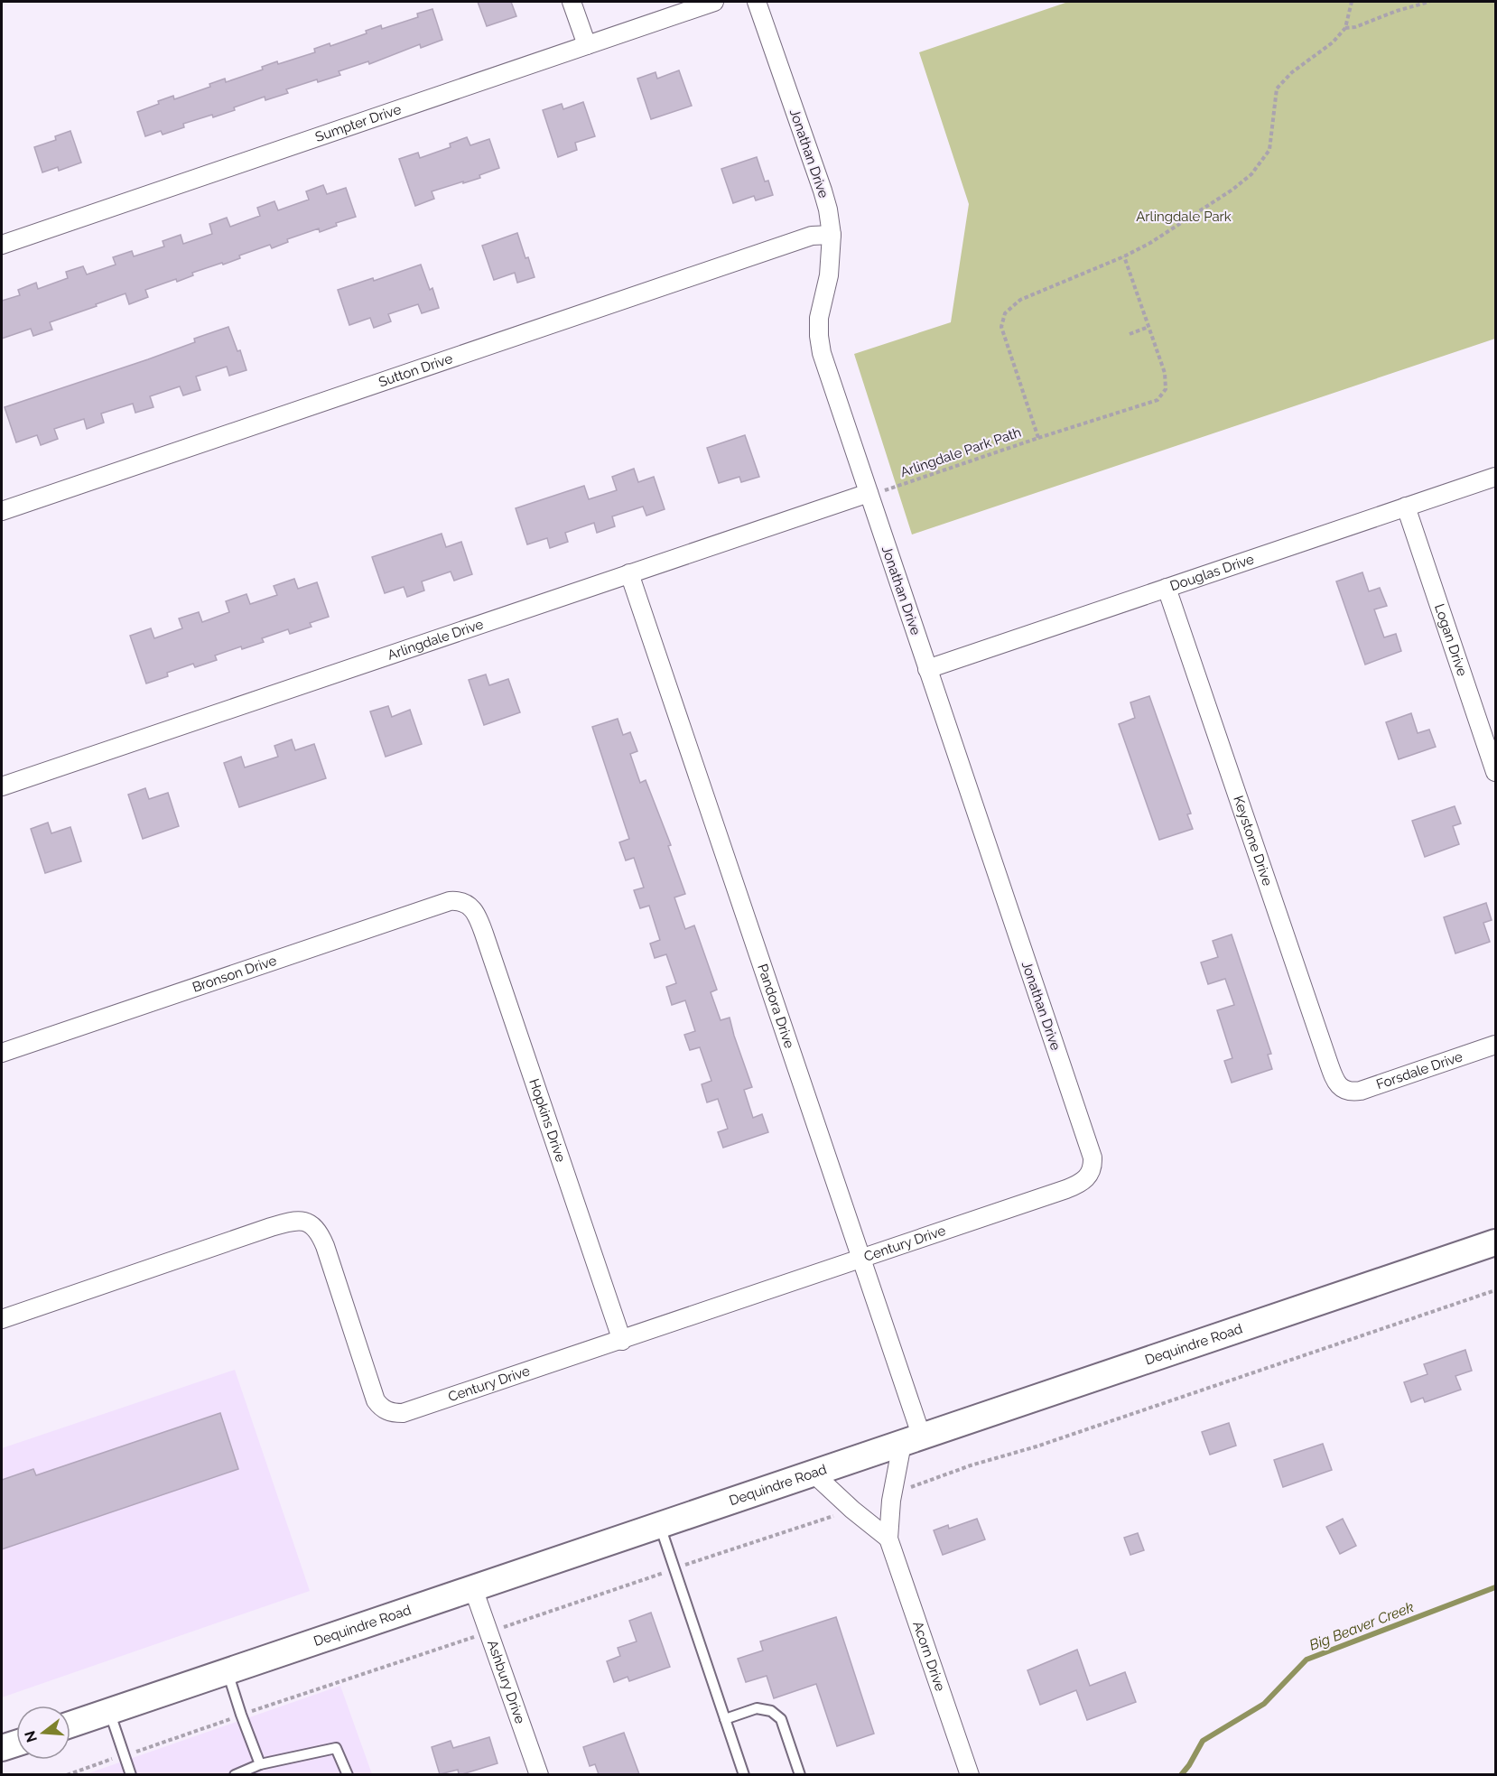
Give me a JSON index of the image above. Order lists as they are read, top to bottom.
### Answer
{
  "streets": {
    "main road": ["Dequindre Road"],
    "street": [
      "Sumpter Drive",
      "Jonathan Drive",
      "Sutton Drive",
      "Douglas Drive",
      "Arlingdale Drive",
      "Logan Drive",
      "Keystone Drive",
      "Bronson Drive",
      "Pandora Drive",
      "Forsdale Drive",
      "Hopkins Drive",
      "Century Drive",
      "Acorn Drive",
      "Ashbury Drive"
    ],
    "path": ["Arlingdale Park Path"]
  },
  "crossings": [
    ["Jonathan Drive", "Sutton Drive"],
    ["Jonathan Drive", "Douglas Drive"],
    ["Jonathan Drive", "Arlingdale Drive"],
    ["Jonathan Drive", "Century Drive"],
    ["Douglas Drive", "Logan Drive"],
    ["Douglas Drive", "Keystone Drive"],
    ["Arlingdale Drive", "Pandora Drive"],
    ["Keystone Drive", "Forsdale Drive"],
    ["Bronson Drive", "Hopkins Drive"],
    ["Pandora Drive", "Century Drive"],
    ["Pandora Drive", "Dequindre Road"],
    ["Pandora Drive", "Acorn Drive"],
    ["Hopkins Drive", "Century Drive"],
    ["Dequindre Road", "Acorn Drive"],
    ["Dequindre Road", "Ashbury Drive"]
  ],
  "water": ["Big Beaver Creek"],
  "parks": ["Arlingdale Park"],
  "north": "left"
}
